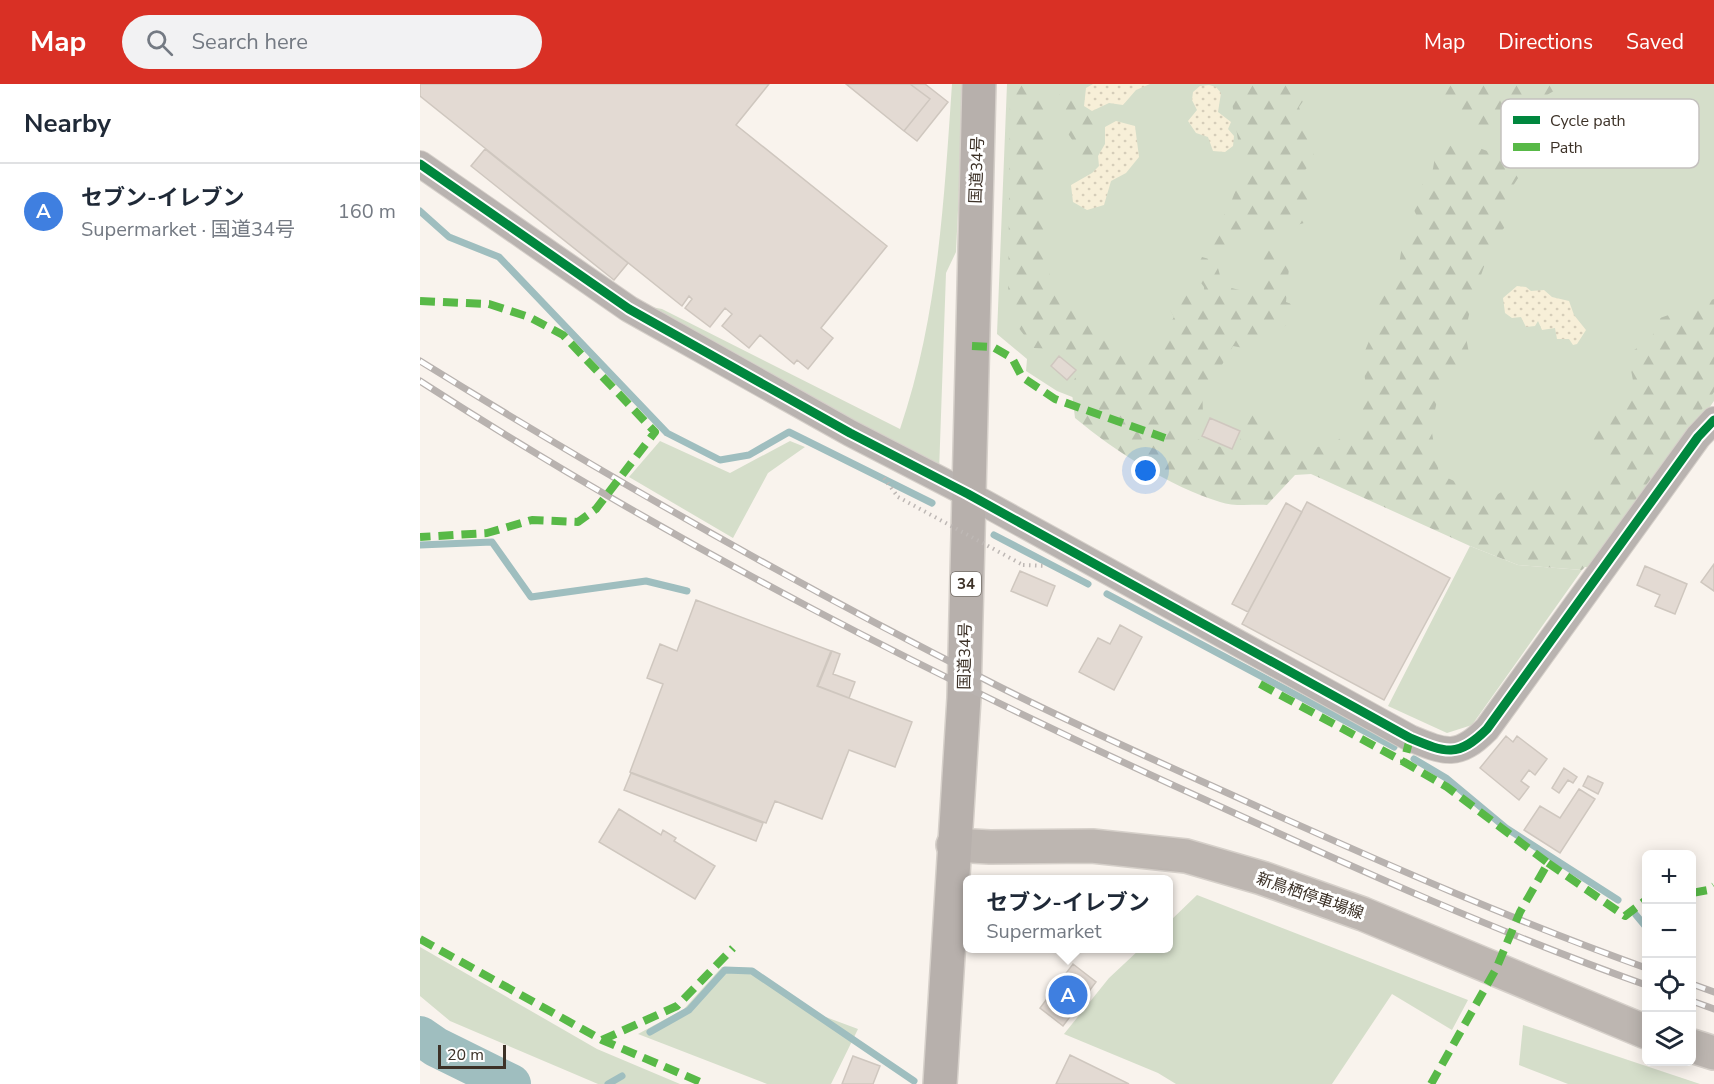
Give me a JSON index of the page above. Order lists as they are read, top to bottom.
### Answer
{
  "streets": {
    "highway": ["国道34号", "34"],
    "main road": ["新鳥栖停車場線"]
  },
  "crossings": [
    ["国道34号", "新鳥栖停車場線"]
  ],
  "legend": ["Cycle path", "Path"],
  "scale_bar": "20 m",
  "page": {
    "header": "Map",
    "search": "Search here",
    "nav": ["Map", "Directions", "Saved"],
    "heading": "Nearby",
    "list": [
      {
        "mark": "A",
        "name": "セブン-イレブン",
        "note": "Supermarket · 国道34号",
        "value": "160 m"
      }
    ],
    "map_buttons": ["+", "−"],
    "popup": ["セブン-イレブン", "Supermarket"],
    "pins": "A",
    "scale": "20 m"
  }
}
